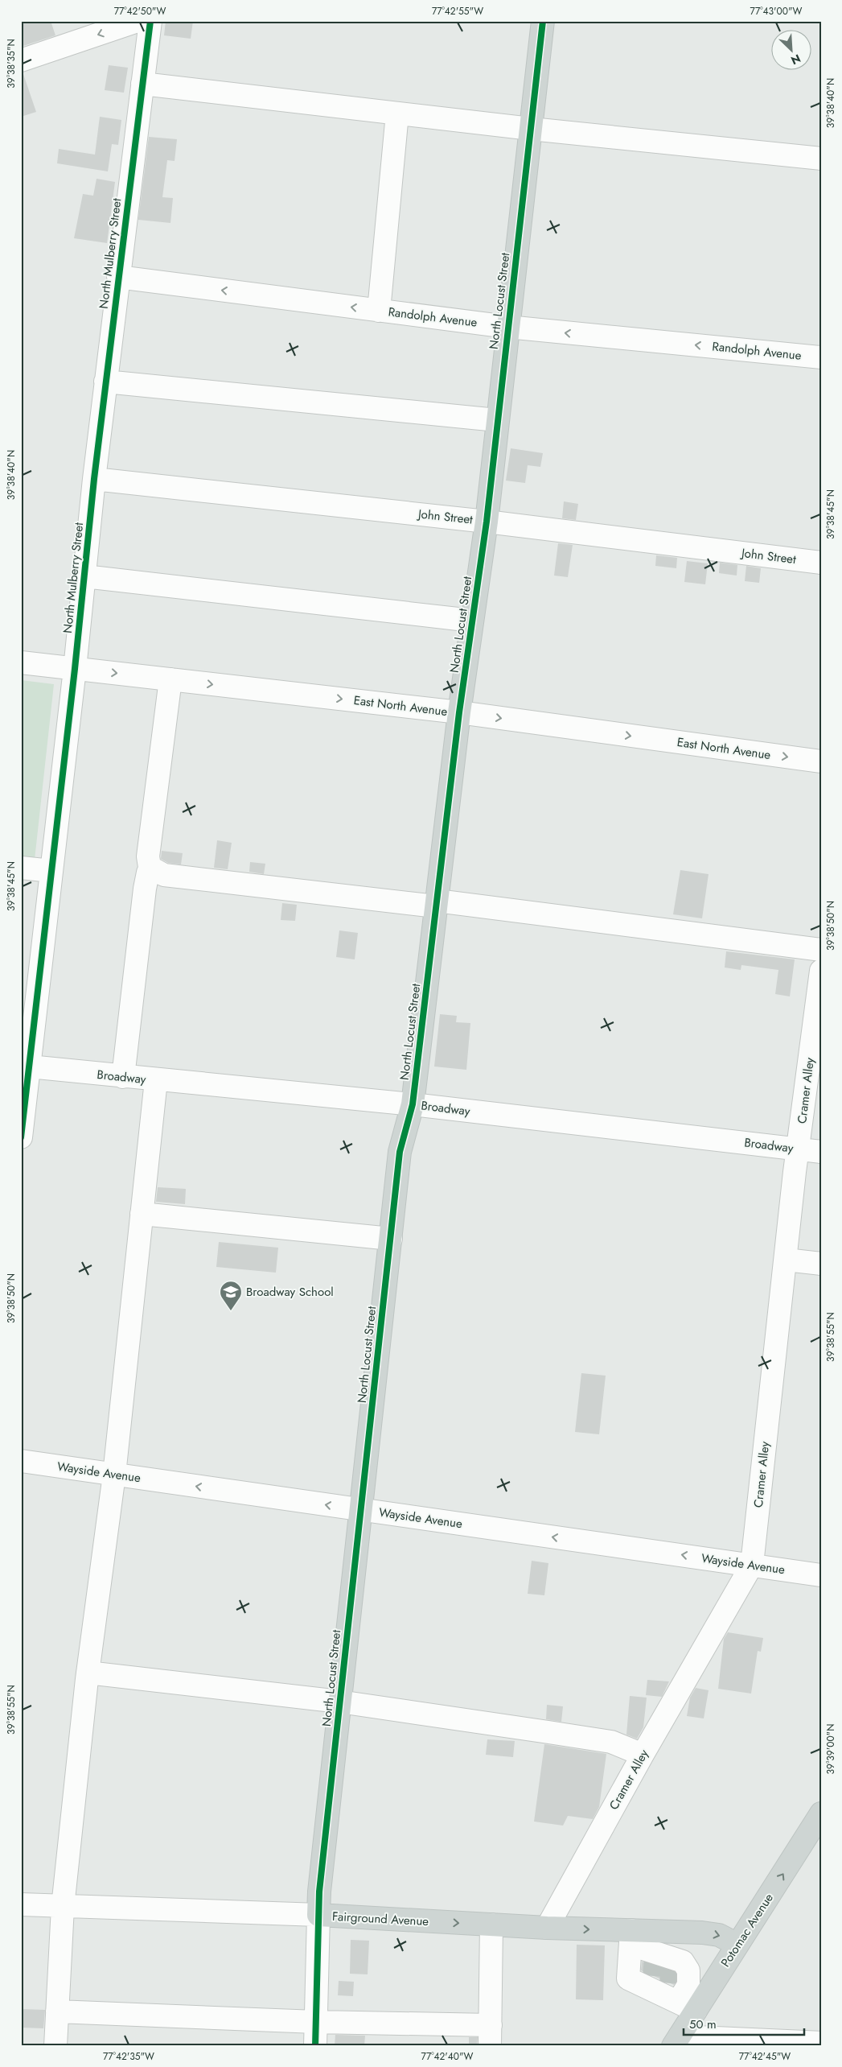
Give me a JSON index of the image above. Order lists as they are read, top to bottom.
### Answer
{
  "streets": {
    "main road": ["North Locust Street", "Fairground Avenue", "Potomac Avenue"],
    "street": [
      "North Mulberry Street",
      "Randolph Avenue",
      "John Street",
      "East North Avenue",
      "Broadway",
      "Cramer Alley",
      "Wayside Avenue"
    ]
  },
  "crossings": [
    ["North Mulberry Street", "Randolph Avenue"],
    ["North Mulberry Street", "John Street"],
    ["North Mulberry Street", "East North Avenue"],
    ["North Mulberry Street", "Broadway"],
    ["North Locust Street", "Randolph Avenue"],
    ["North Locust Street", "John Street"],
    ["North Locust Street", "East North Avenue"],
    ["North Locust Street", "Broadway"],
    ["North Locust Street", "Wayside Avenue"],
    ["North Locust Street", "Fairground Avenue"],
    ["Broadway", "Cramer Alley"],
    ["Cramer Alley", "Wayside Avenue"],
    ["Cramer Alley", "Fairground Avenue"],
    ["Fairground Avenue", "Potomac Avenue"]
  ],
  "one_way": ["Potomac Avenue"],
  "places": {
    "school or university": ["Broadway School"]
  },
  "scale_bar": "50 m",
  "north": "bottom right",
  "coordinates": [
    "77°42'50\"W",
    "77°42'55\"W",
    "77°43'00\"W",
    "39°38'35\"N",
    "39°38'40\"N",
    "39°38'45\"N",
    "39°38'50\"N",
    "39°38'55\"N",
    "39°39'00\"N",
    "77°42'35\"W",
    "77°42'40\"W",
    "77°42'45\"W"
  ]
}
